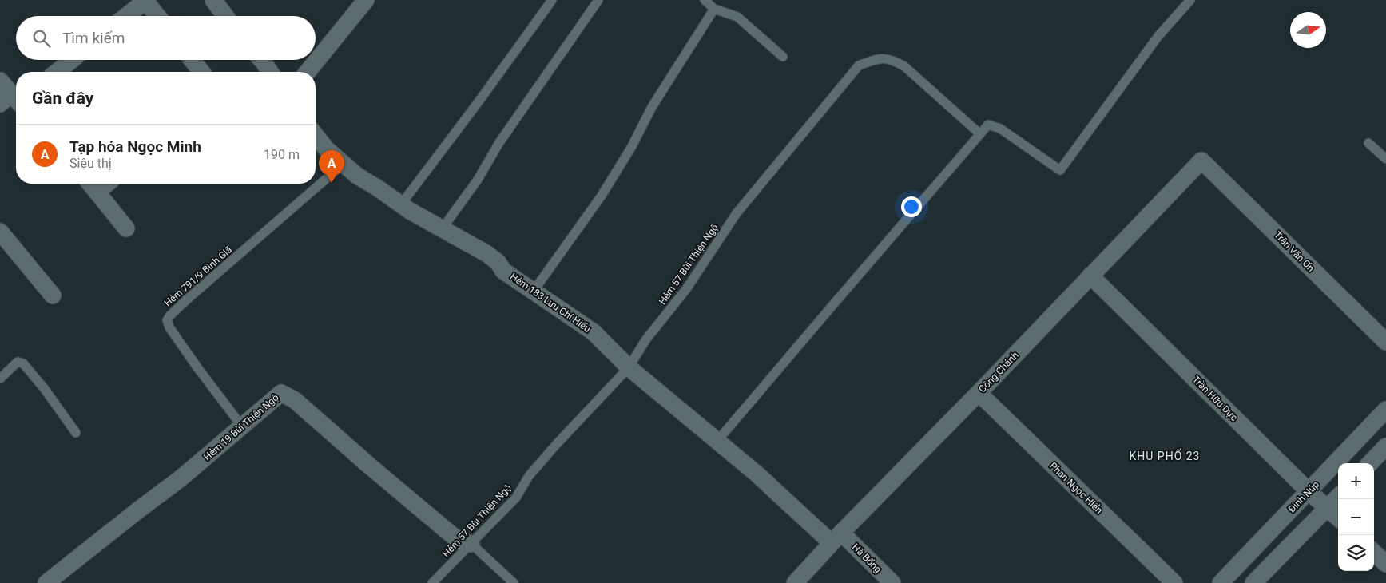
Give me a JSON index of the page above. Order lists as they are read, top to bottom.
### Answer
{
  "streets": {
    "street": [
      "Trần Văn Ơn",
      "Hẻm 183 Lưu Chí Hiếu",
      "Công Chánh",
      "Trần Hữu Dực",
      "Hẻm 19 Bùi Thiện Ngộ",
      "Phan Ngọc Hiển",
      "Đinh Núp",
      "Hà Bổng"
    ],
    "lane": ["Hẻm 57 Bùi Thiện Ngộ", "Hẻm 791/9 Bình Giã"]
  },
  "crossings": [
    ["Trần Văn Ơn", "Công Chánh"],
    ["Hẻm 57 Bùi Thiện Ngộ", "Hẻm 183 Lưu Chí Hiếu"],
    ["Hẻm 57 Bùi Thiện Ngộ", "Hẻm 19 Bùi Thiện Ngộ"],
    ["Hẻm 791/9 Bình Giã", "Hẻm 183 Lưu Chí Hiếu"],
    ["Hẻm 791/9 Bình Giã", "Hẻm 19 Bùi Thiện Ngộ"],
    ["Hẻm 183 Lưu Chí Hiếu", "Công Chánh"],
    ["Hẻm 183 Lưu Chí Hiếu", "Hà Bổng"],
    ["Công Chánh", "Trần Hữu Dực"],
    ["Công Chánh", "Phan Ngọc Hiển"],
    ["Công Chánh", "Hà Bổng"],
    ["Trần Hữu Dực", "Đinh Núp"]
  ],
  "districts": ["KHU PHỐ 23"],
  "north": "right",
  "page": {
    "search": "Tìm kiếm",
    "heading": "Gần đây",
    "list": [
      {
        "mark": "A",
        "name": "Tạp hóa Ngọc Minh",
        "note": "Siêu thị",
        "value": "190 m"
      }
    ],
    "pins": "A",
    "map_buttons": ["+", "−"]
  }
}
